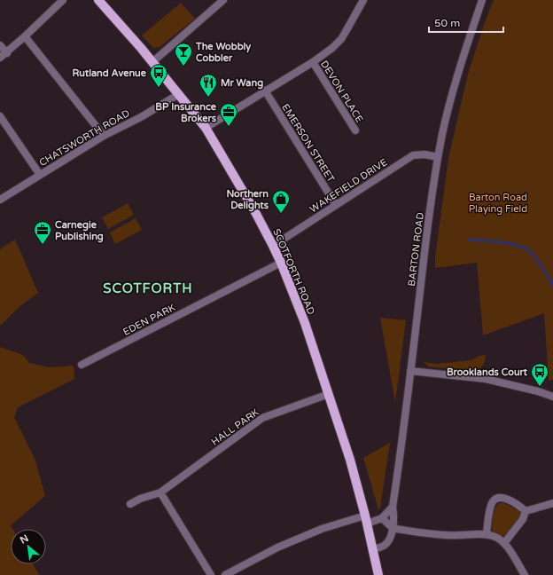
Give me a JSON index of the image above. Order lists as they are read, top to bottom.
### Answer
{
  "streets": {
    "main road": ["SCOTFORTH ROAD"],
    "street": [
      "DEVON PLACE",
      "CHATSWORTH ROAD",
      "EMERSON STREET",
      "WAKEFIELD DRIVE",
      "BARTON ROAD",
      "EDEN PARK",
      "HALL PARK"
    ]
  },
  "crossings": [
    ["CHATSWORTH ROAD", "SCOTFORTH ROAD"],
    ["EMERSON STREET", "WAKEFIELD DRIVE"],
    ["WAKEFIELD DRIVE", "BARTON ROAD"],
    ["WAKEFIELD DRIVE", "SCOTFORTH ROAD"],
    ["BARTON ROAD", "SCOTFORTH ROAD"],
    ["SCOTFORTH ROAD", "EDEN PARK"],
    ["SCOTFORTH ROAD", "HALL PARK"]
  ],
  "districts": ["SCOTFORTH"],
  "parks": ["Barton Road Playing Field"],
  "places": {
    "bar": ["The Wobbly Cobbler"],
    "bus stop": ["Rutland Avenue", "Brooklands Court"],
    "restaurant": ["Mr Wang"],
    "office": ["BP Insurance Brokers", "Carnegie Publishing"],
    "shop": ["Northern Delights"]
  },
  "scale_bar": "50 m",
  "north": "top left"
}
